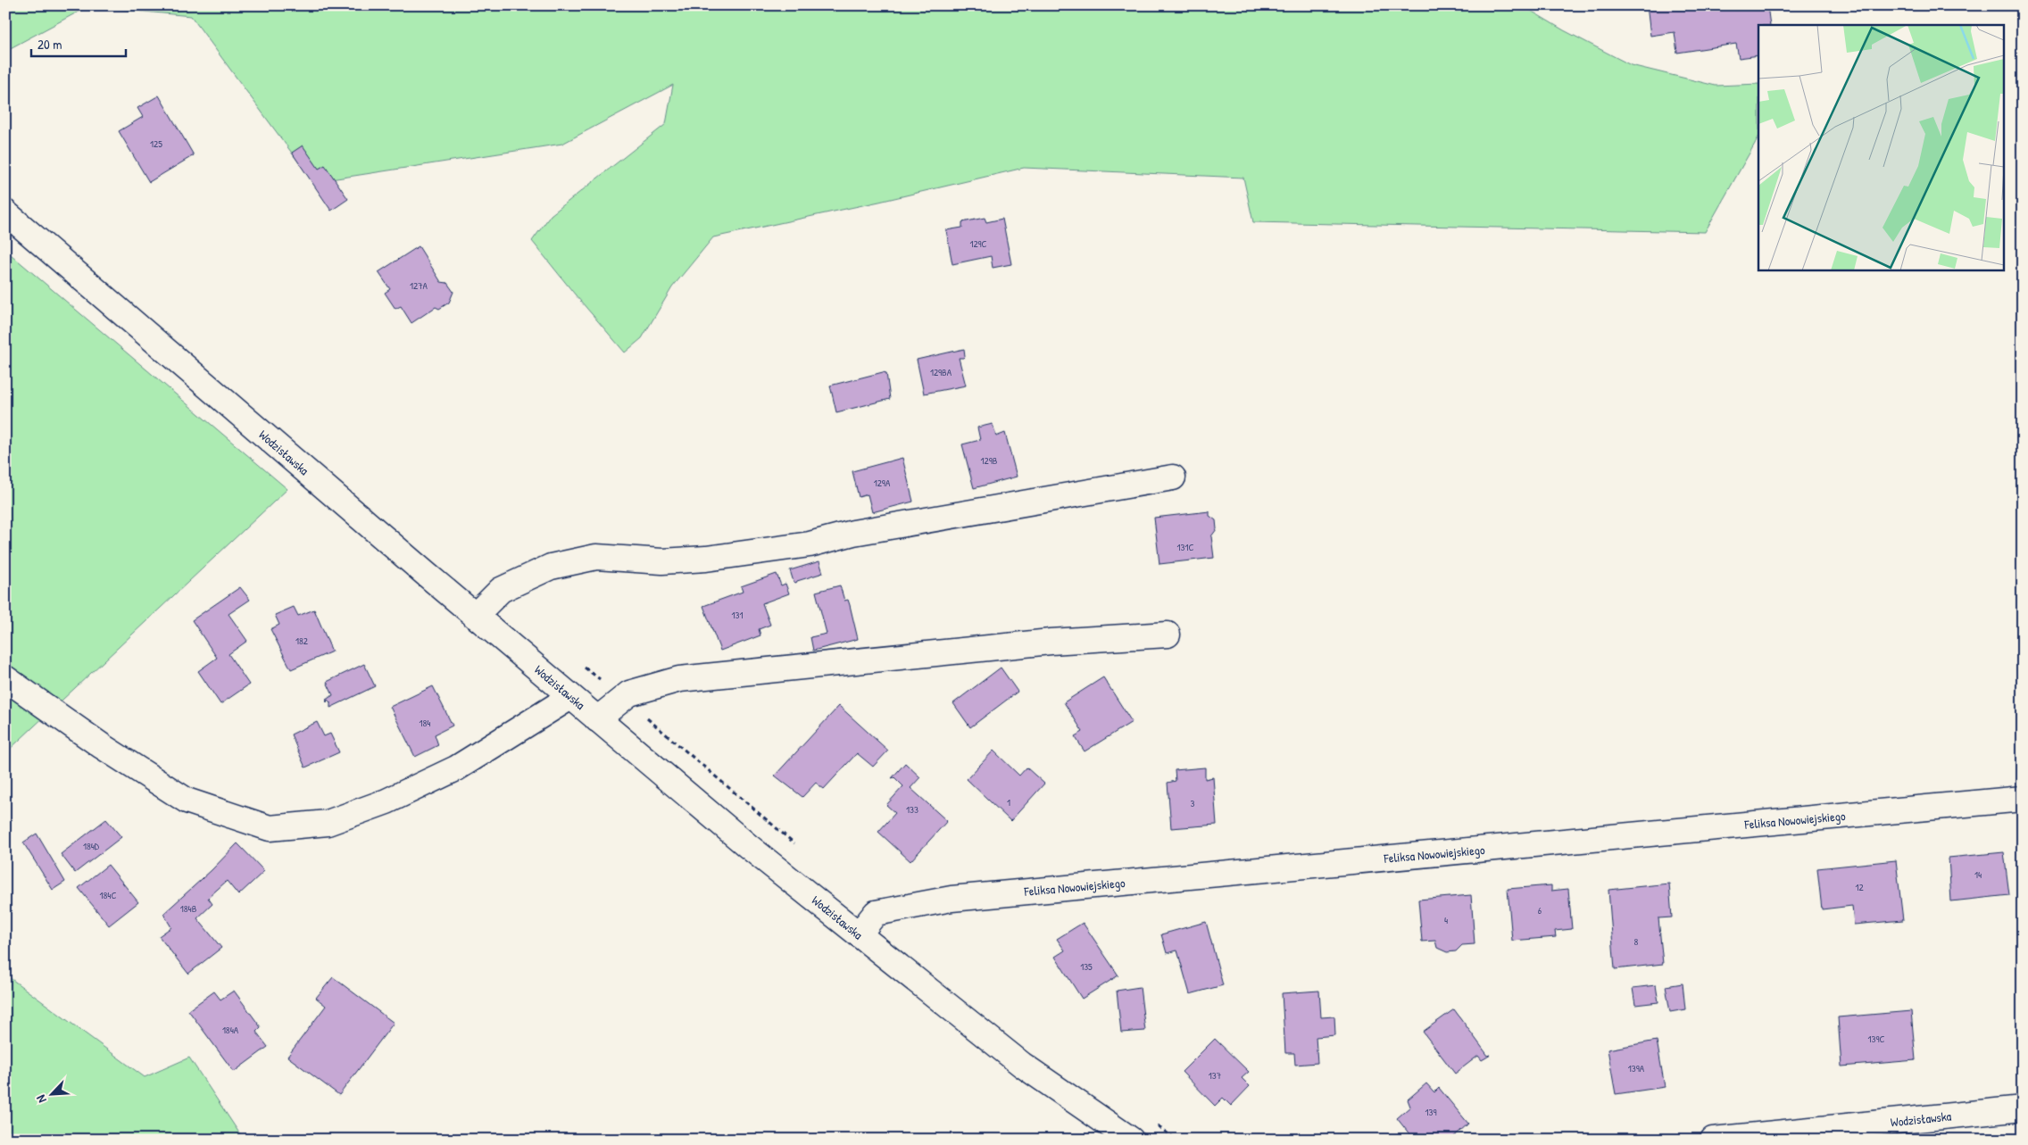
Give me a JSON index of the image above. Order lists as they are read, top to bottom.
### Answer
{
  "streets": {
    "street": ["Wodzisławska", "Feliksa Nowowiejskiego"]
  },
  "crossings": [
    ["Wodzisławska", "Feliksa Nowowiejskiego"]
  ],
  "house_numbers": [
    "125",
    "129C",
    "127A",
    "129BA",
    "129B",
    "129A",
    "131C",
    "131",
    "182",
    "184",
    "1",
    "3",
    "133",
    "184D",
    "14",
    "12",
    "184C",
    "184B",
    "6",
    "4",
    "8",
    "135",
    "184A",
    "139C",
    "139A",
    "137",
    "139"
  ],
  "scale_bar": "20 m",
  "north": "bottom left"
}
